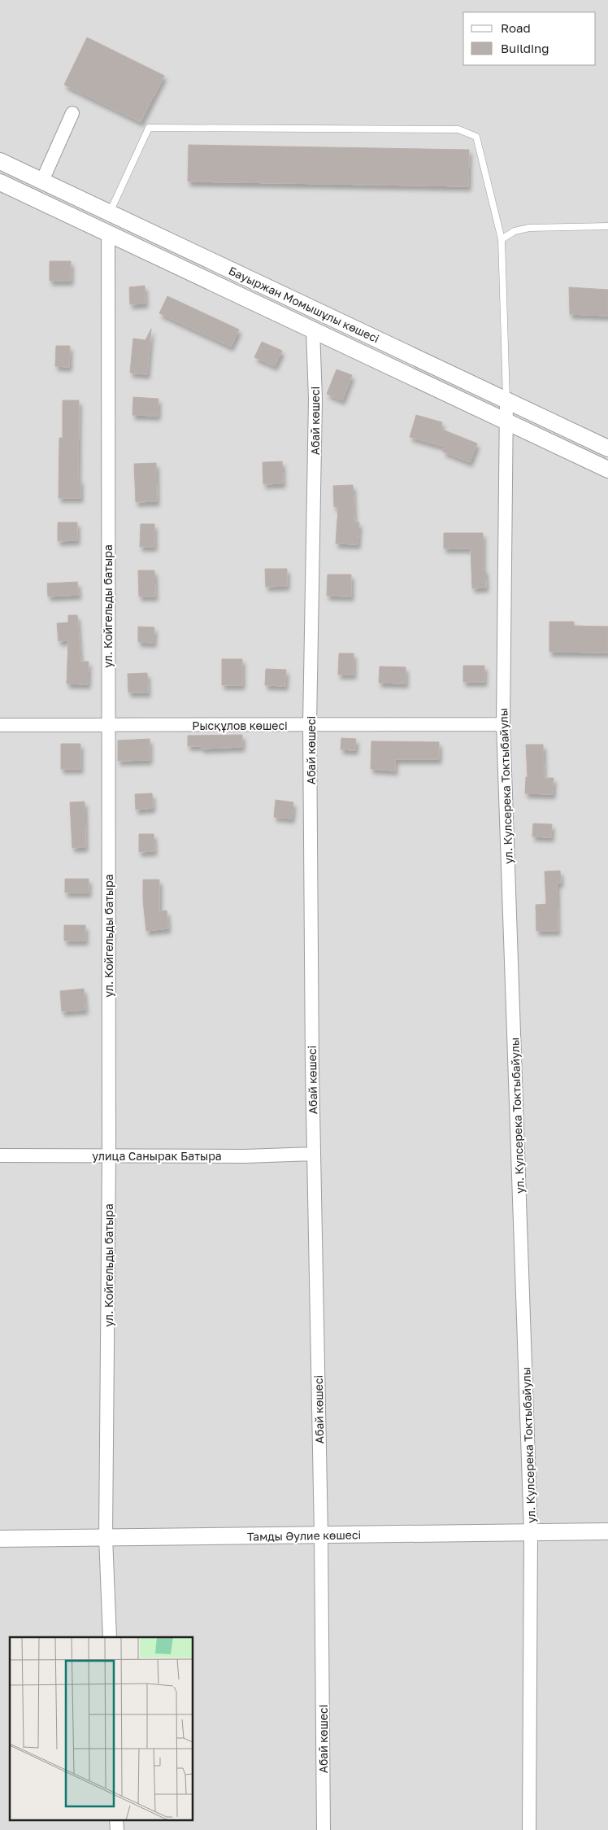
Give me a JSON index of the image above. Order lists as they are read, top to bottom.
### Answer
{
  "streets": {
    "street": [
      "Бауыржан Момышұлы көшесі",
      "Абай көшесі",
      "ул. Койгельды батыра",
      "Рысқұлов көшесі",
      "ул. Кулсерека Токтыбайулы",
      "улица Санырак Батыра",
      "Тамды Әулие көшесі"
    ]
  },
  "crossings": [
    ["Бауыржан Момышұлы көшесі", "Абай көшесі"],
    ["Бауыржан Момышұлы көшесі", "ул. Койгельды батыра"],
    ["Бауыржан Момышұлы көшесі", "ул. Кулсерека Токтыбайулы"],
    ["Абай көшесі", "Рысқұлов көшесі"],
    ["Абай көшесі", "улица Санырак Батыра"],
    ["Абай көшесі", "Тамды Әулие көшесі"],
    ["ул. Койгельды батыра", "Рысқұлов көшесі"],
    ["ул. Койгельды батыра", "улица Санырак Батыра"],
    ["ул. Койгельды батыра", "Тамды Әулие көшесі"],
    ["Рысқұлов көшесі", "ул. Кулсерека Токтыбайулы"],
    ["ул. Кулсерека Токтыбайулы", "Тамды Әулие көшесі"]
  ],
  "legend": ["Road", "Building"]
}
